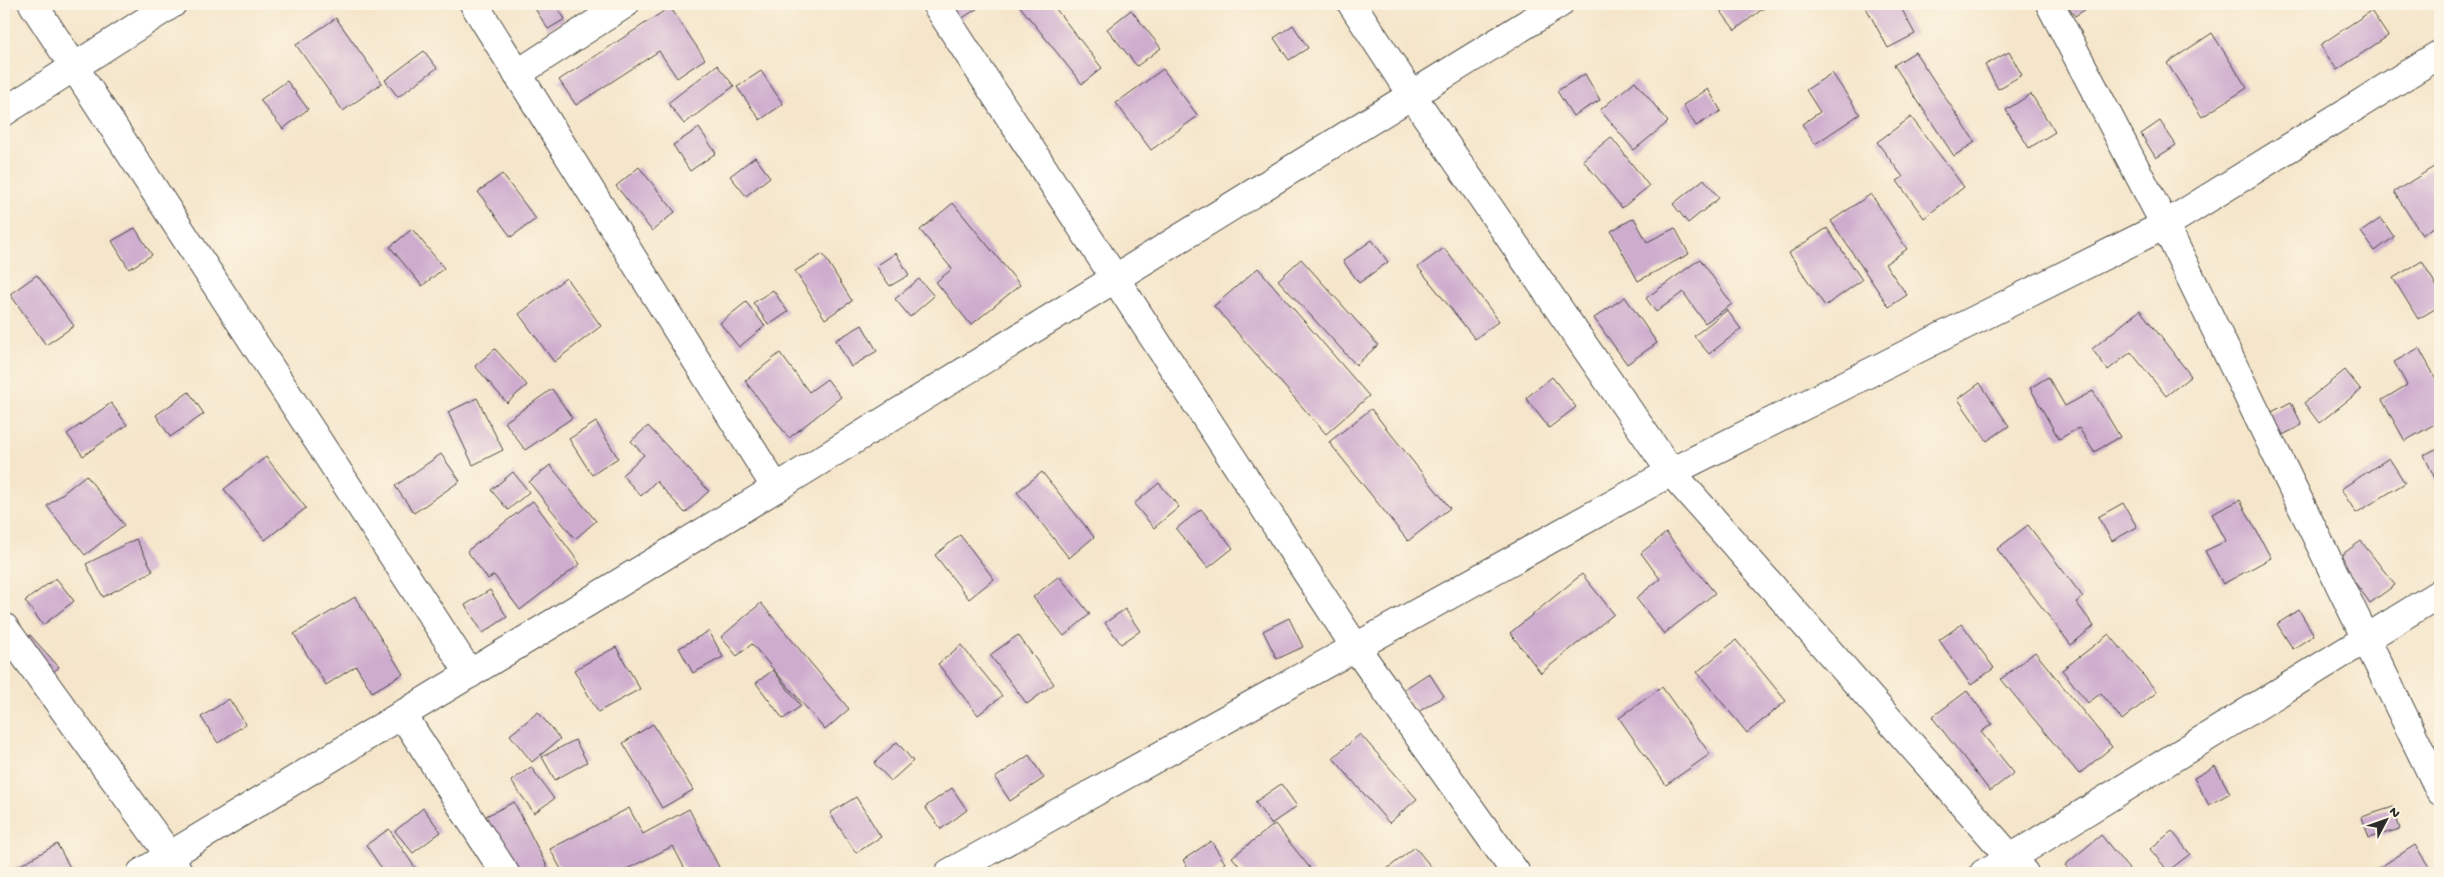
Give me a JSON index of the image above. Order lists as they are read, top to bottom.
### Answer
{
  "north": "top right"
}
